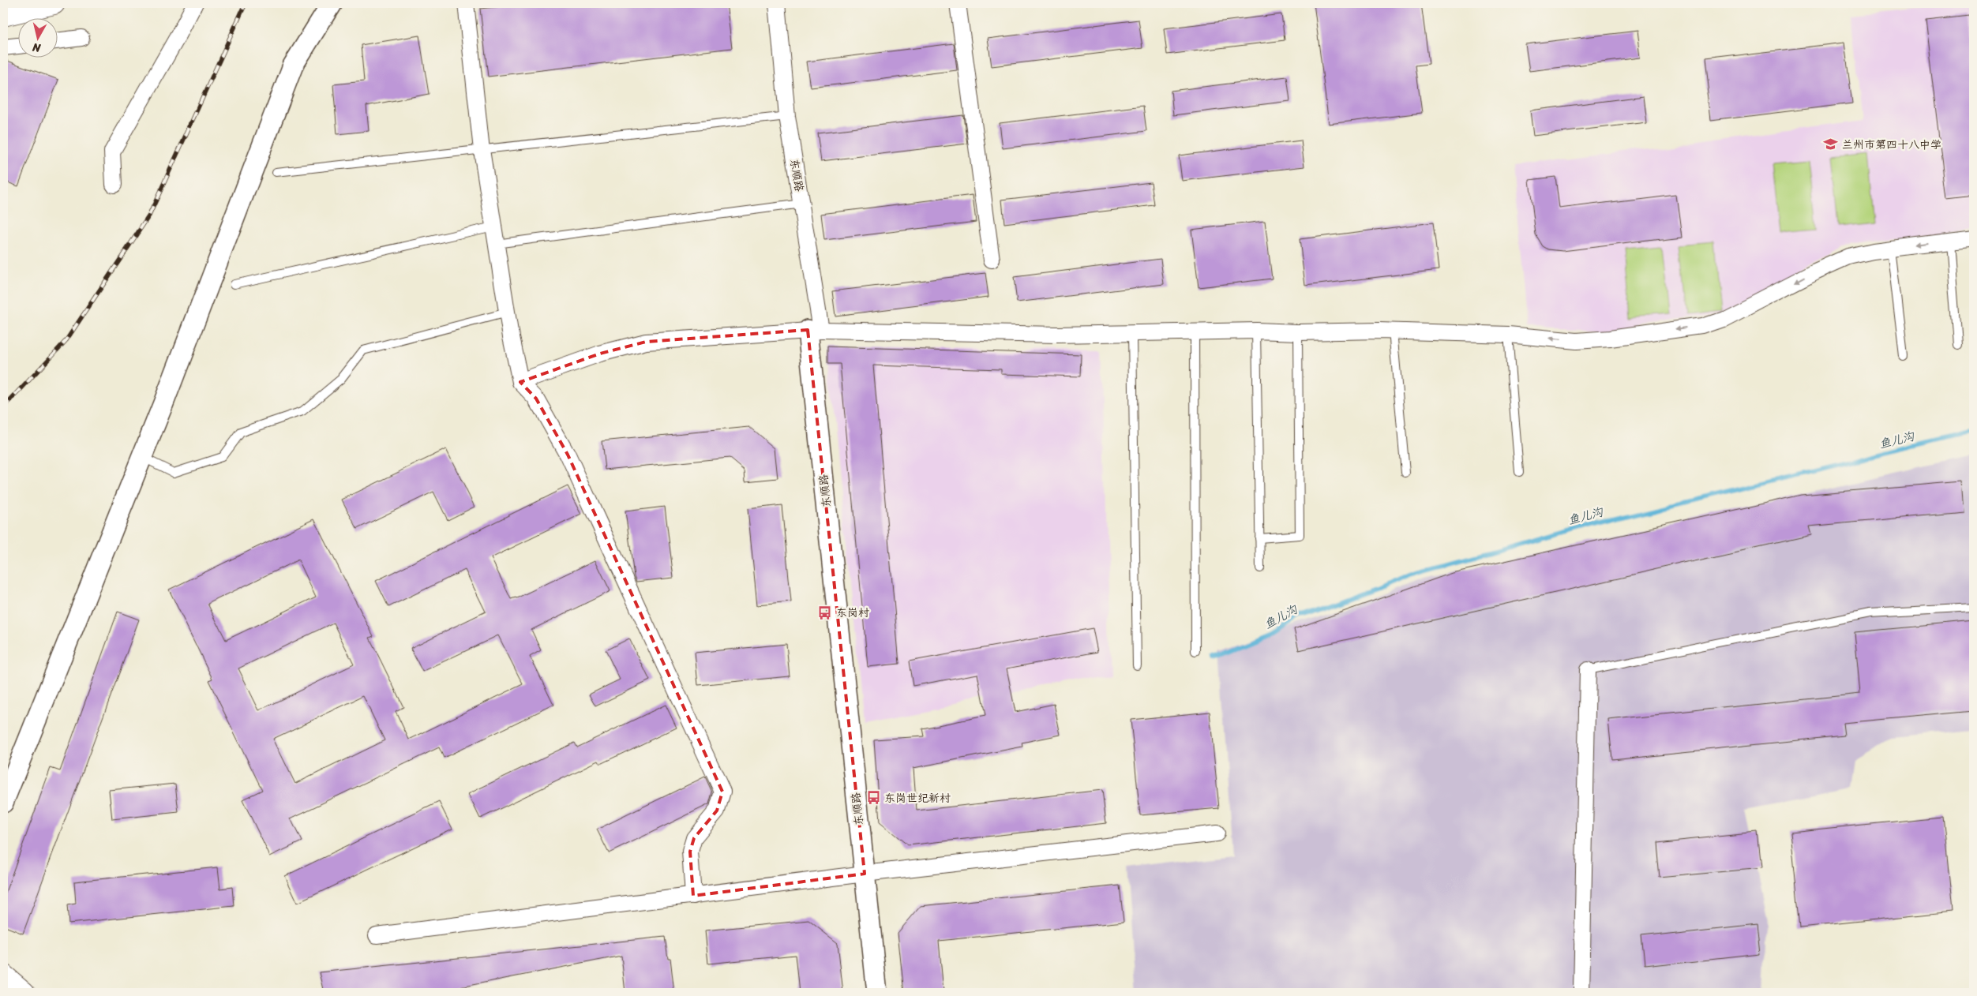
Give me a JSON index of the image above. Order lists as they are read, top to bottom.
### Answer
{
  "streets": {
    "street": ["东顺路"]
  },
  "water": ["鱼儿沟"],
  "places": {
    "school or university": ["兰州市第四十八中学"],
    "bus stop": ["东岗村", "东岗世纪新村"]
  },
  "north": "bottom"
}
